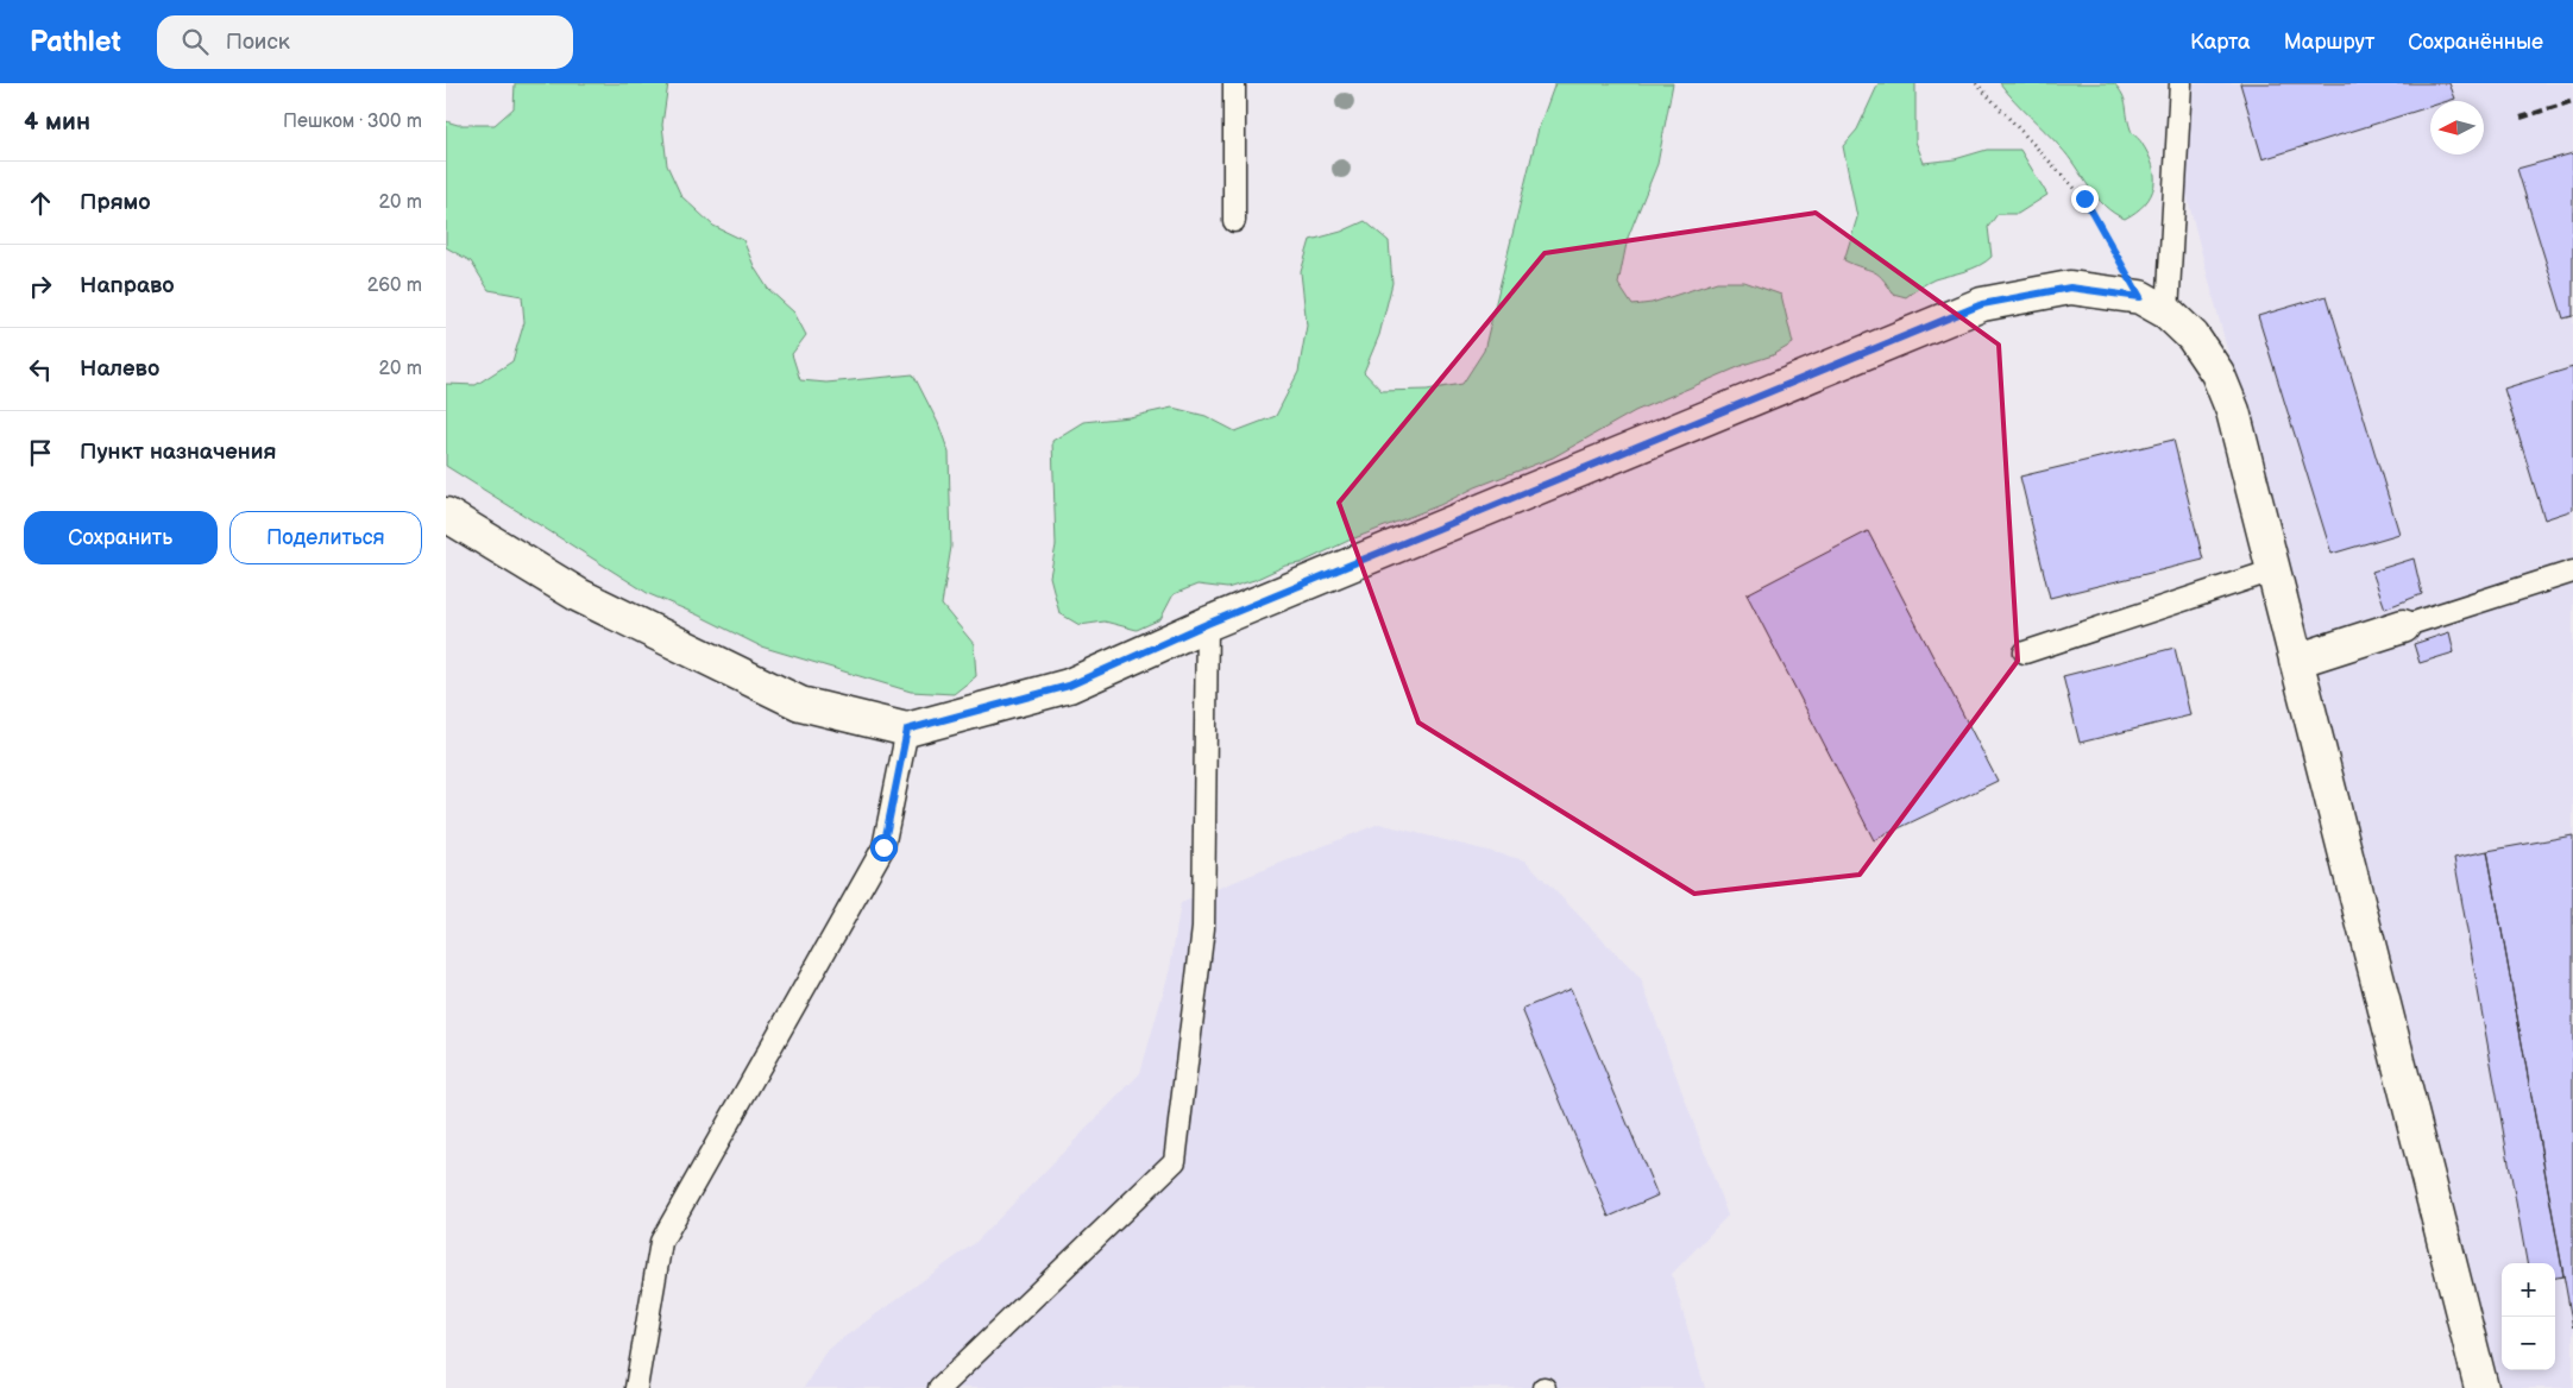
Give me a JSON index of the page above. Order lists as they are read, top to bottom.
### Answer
{
  "north": "left",
  "page": {
    "header": "Pathlet",
    "search": "Поиск",
    "nav": ["Карта", "Маршрут", "Сохранённые"],
    "heading": ["4 мин", "Пешком · 300 m"],
    "list": [
      ["Прямо", "20 m"],
      ["Направо", "260 m"],
      ["Налево", "20 m"],
      "Пункт назначения"
    ],
    "buttons": ["Сохранить", "Поделиться"],
    "map_buttons": ["+", "−"]
  }
}
